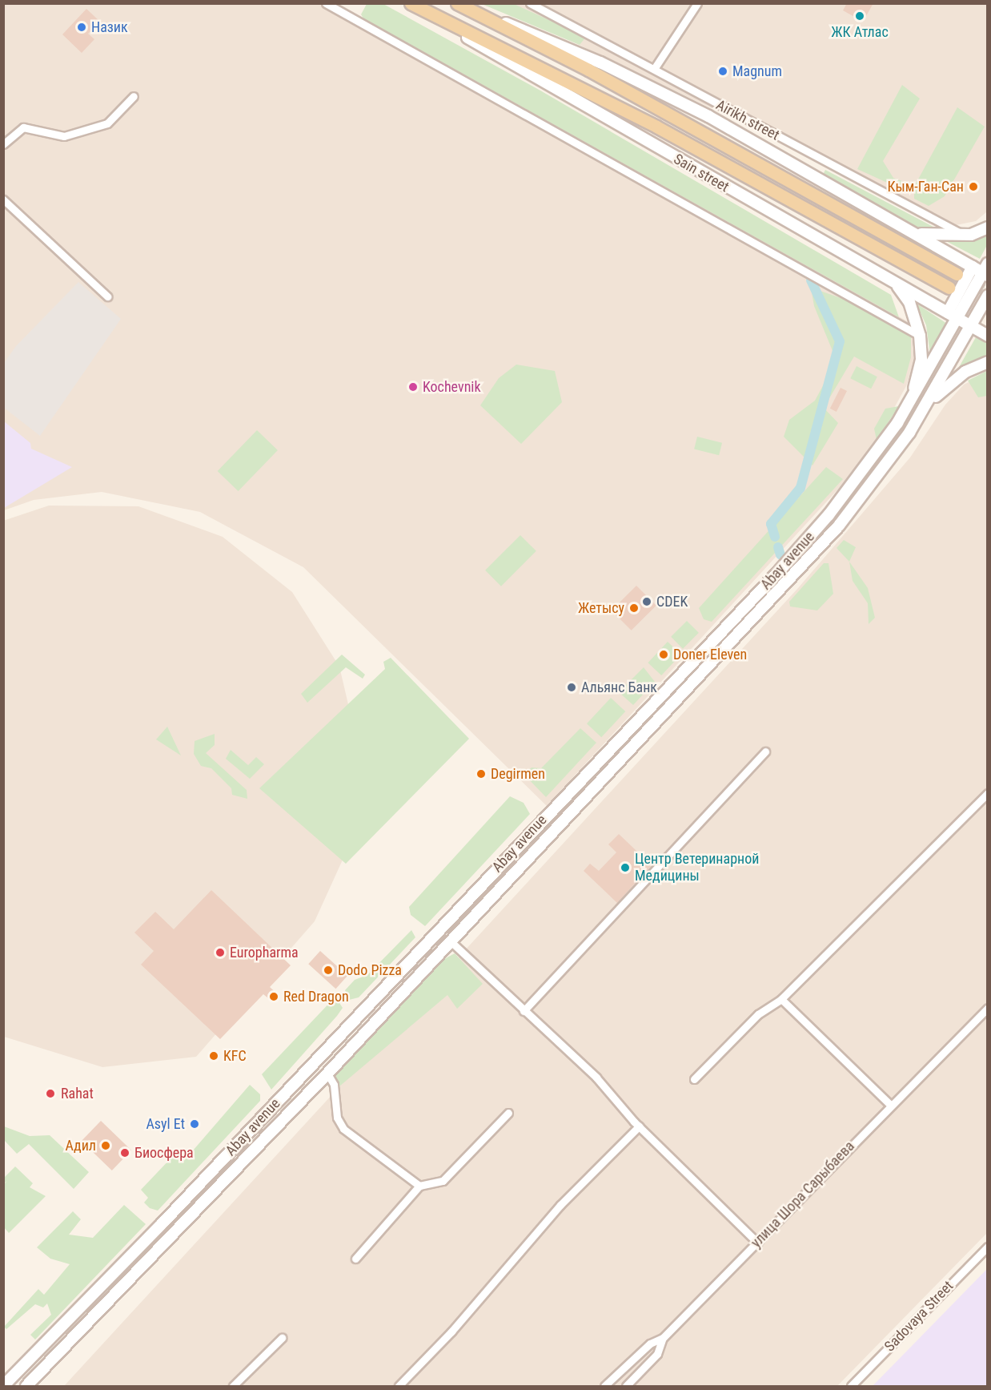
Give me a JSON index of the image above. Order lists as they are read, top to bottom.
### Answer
{
  "streets": {
    "main road": ["Sain street", "Abay avenue"],
    "street": ["Airikh street", "улица Шора Сарыбаева", "Sadovaya Street"]
  },
  "crossings": [
    ["Sain street", "Abay avenue"]
  ],
  "places": [
    "ЖК Атлас",
    "Назик",
    "Magnum",
    "Кым-Ган-Сан",
    "Kochevnik",
    "CDEK",
    "Жетысу",
    "Doner Eleven",
    "Альянс Банк",
    "Degirmen",
    "Центр Ветеринарной Медицины",
    "Europharma",
    "Dodo Pizza",
    "Red Dragon",
    "KFC",
    "Rahat",
    "Asyl Et",
    "Адил",
    "Биосфера"
  ]
}
